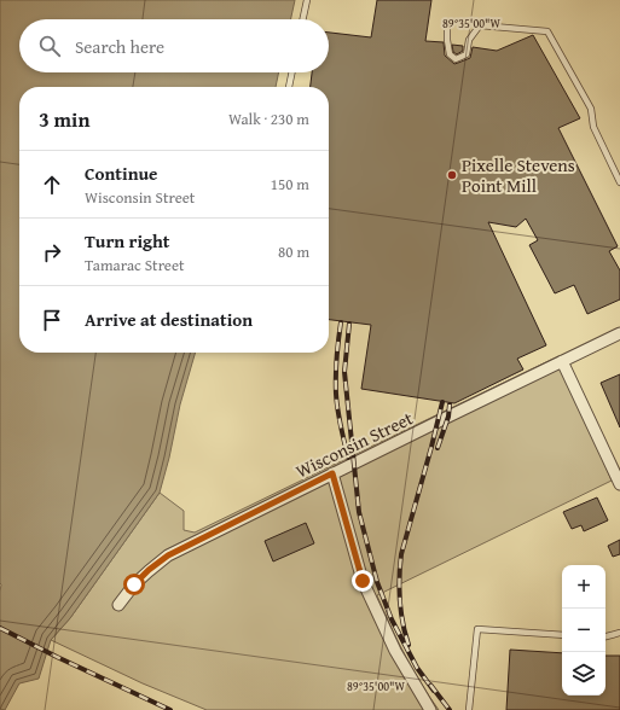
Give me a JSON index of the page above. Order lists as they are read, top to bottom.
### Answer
{
  "streets": {
    "street": ["Wisconsin Street"]
  },
  "places": ["Pixelle Stevens Point Mill"],
  "page": {
    "search": "Search here",
    "heading": ["3 min", "Walk · 230 m"],
    "list": [
      ["Continue", "Wisconsin Street", "150 m"],
      ["Turn right", "Tamarac Street", "80 m"],
      "Arrive at destination"
    ],
    "map_buttons": ["+", "−"]
  },
  "coordinates": ["89°35'00\"W"]
}
